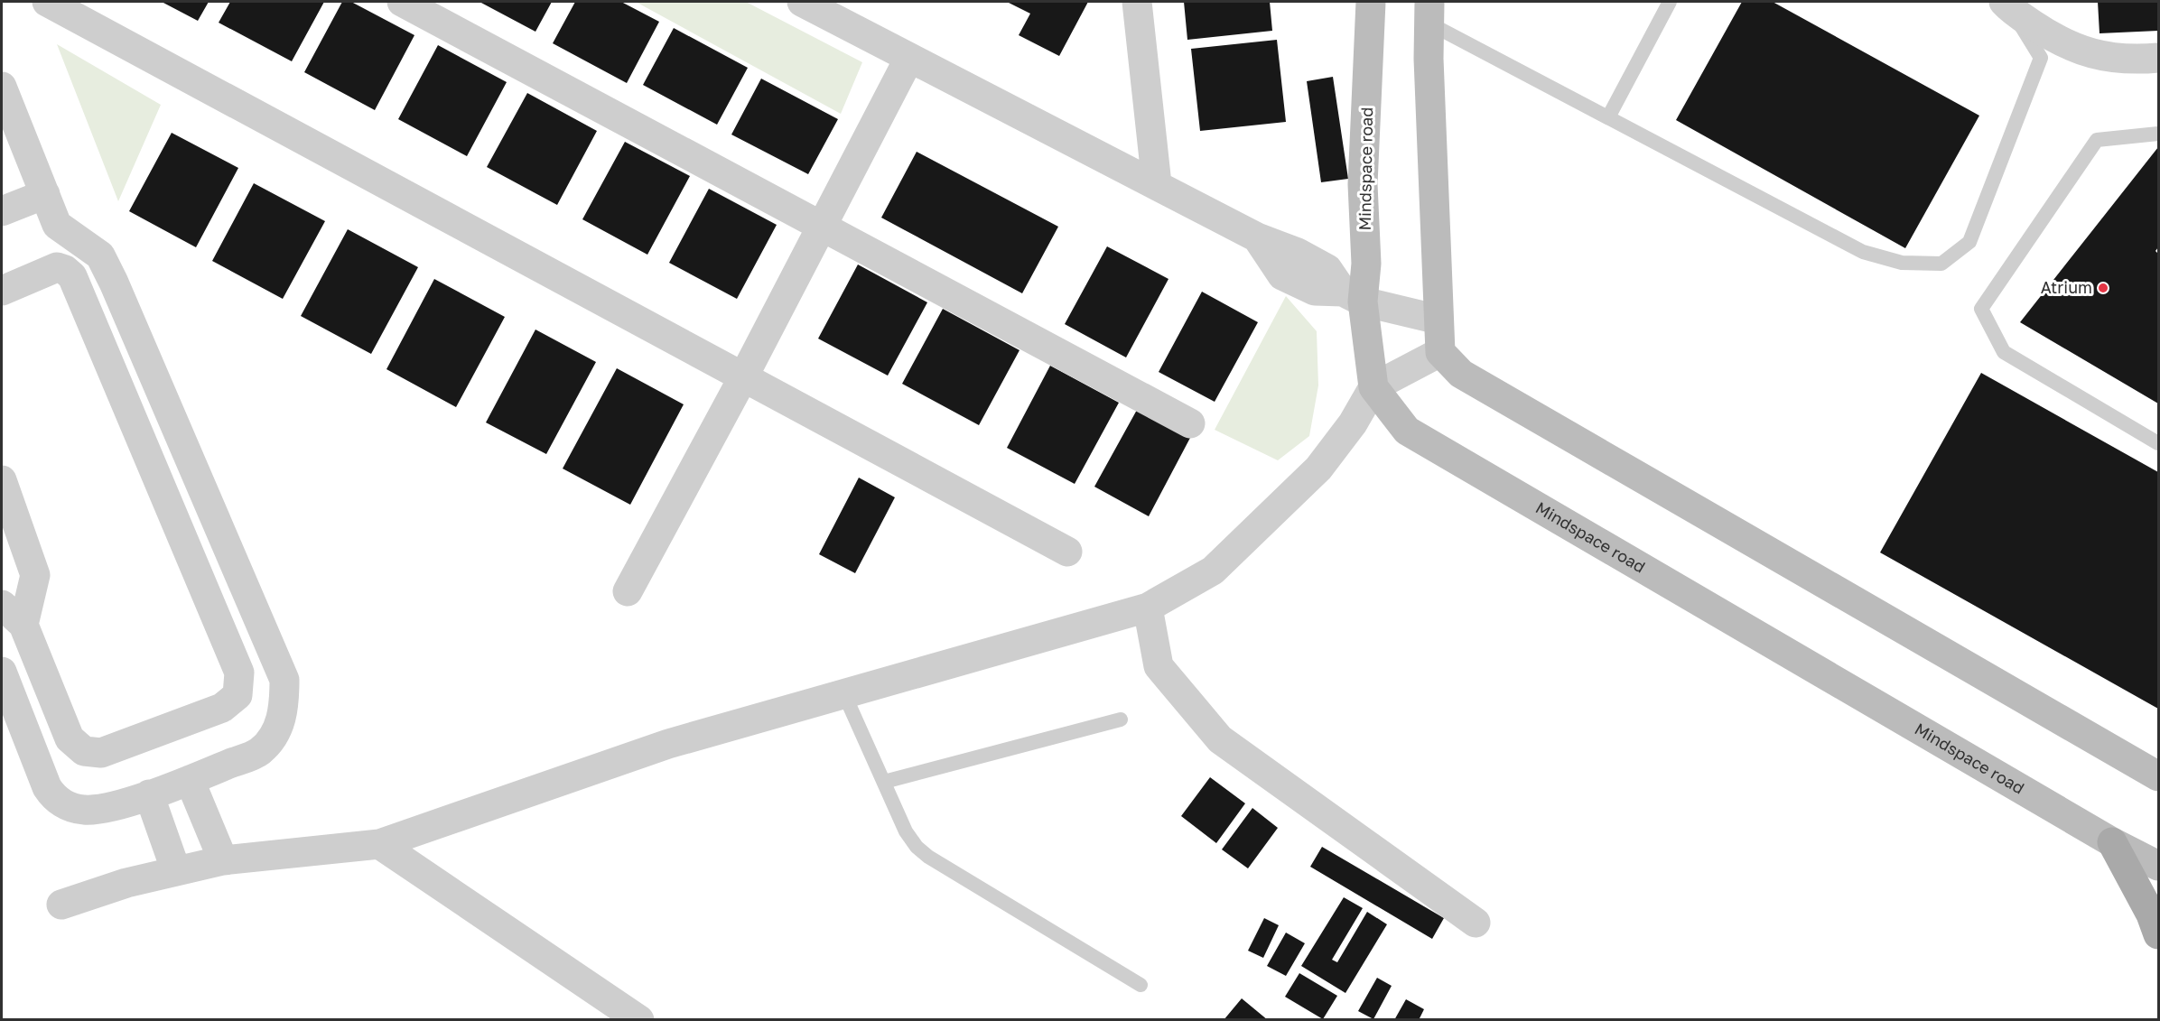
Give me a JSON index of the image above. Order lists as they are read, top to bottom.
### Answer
{
  "streets": {
    "main road": ["Mindspace road"]
  },
  "places": ["Atrium"]
}
